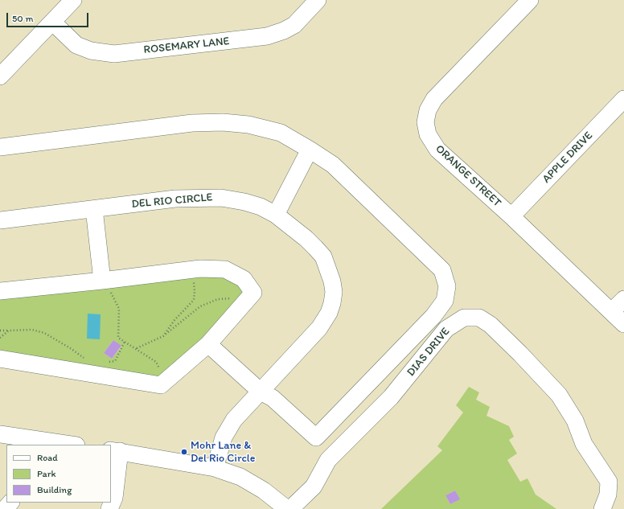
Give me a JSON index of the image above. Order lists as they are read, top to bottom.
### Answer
{
  "streets": {
    "street": [
      "ROSEMARY LANE",
      "APPLE DRIVE",
      "ORANGE STREET",
      "DEL RIO CIRCLE",
      "DIAS DRIVE"
    ]
  },
  "crossings": [
    ["APPLE DRIVE", "ORANGE STREET"]
  ],
  "places": ["Mohr Lane & Del Rio Circle"],
  "legend": ["Road", "Park", "Building"],
  "scale_bar": "50 m"
}
